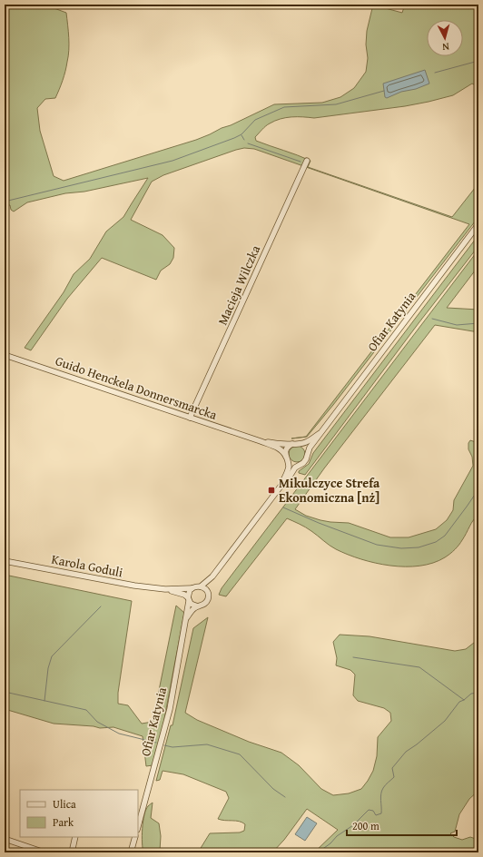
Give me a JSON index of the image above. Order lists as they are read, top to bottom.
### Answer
{
  "streets": {
    "street": [
      "Macieja Wilczka",
      "Ofiar Katynia",
      "Guido Henckela Donnersmarcka",
      "Karola Goduli"
    ]
  },
  "crossings": [
    ["Macieja Wilczka", "Guido Henckela Donnersmarcka"],
    ["Ofiar Katynia", "Guido Henckela Donnersmarcka"],
    ["Ofiar Katynia", "Karola Goduli"]
  ],
  "places": {
    "transit": ["Mikulczyce Strefa Ekonomiczna [nż]"]
  },
  "legend": ["Ulica", "Park"],
  "scale_bar": "200 m",
  "north": "bottom"
}
